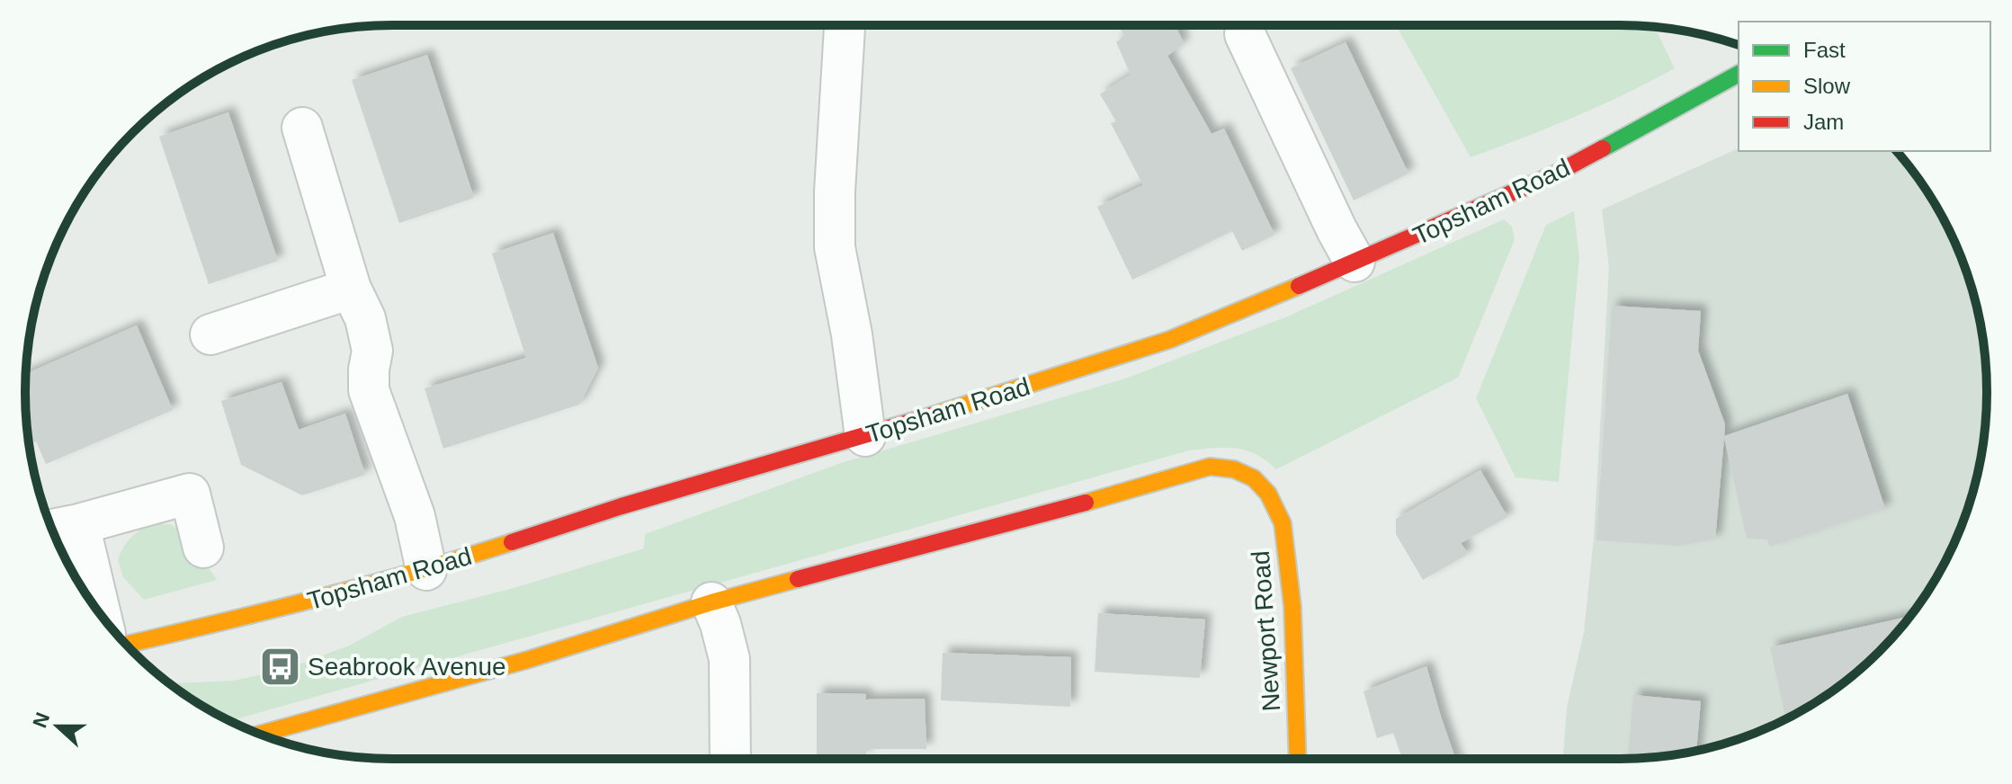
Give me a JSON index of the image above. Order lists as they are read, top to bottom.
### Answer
{
  "streets": {
    "street": ["Topsham Road", "Newport Road"]
  },
  "places": {
    "bus stop": ["Seabrook Avenue"]
  },
  "legend": ["Fast", "Slow", "Jam"],
  "north": "left"
}
